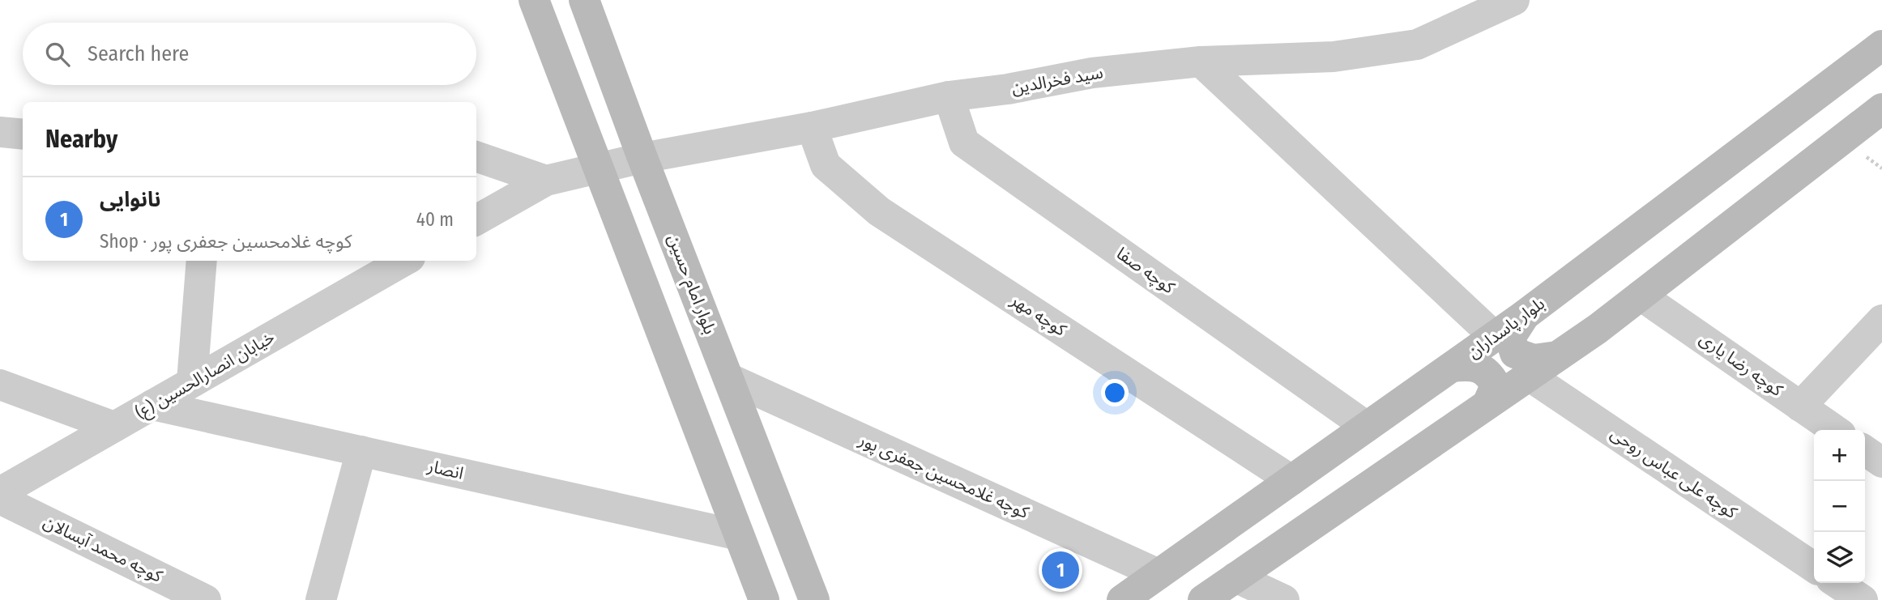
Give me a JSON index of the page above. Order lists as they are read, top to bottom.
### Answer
{
  "streets": {
    "main road": ["بلوار امام حسین", "بلوار پاسداران"],
    "street": [
      "سید فخرالدین",
      "کوچه صفا",
      "کوچه مهر",
      "کوچه رضا یاری",
      "خیابان انصارالحسین (ع)",
      "انصار",
      "کوچه علی عباس روحی",
      "کوچه غلامحسین جعفری پور",
      "کوچه محمد آبسالان"
    ]
  },
  "crossings": [
    ["سید فخرالدین", "کوچه صفا"],
    ["سید فخرالدین", "بلوار امام حسین"],
    ["سید فخرالدین", "کوچه مهر"],
    ["کوچه صفا", "بلوار پاسداران"],
    ["بلوار امام حسین", "کوچه غلامحسین جعفری پور"],
    ["کوچه مهر", "بلوار پاسداران"],
    ["بلوار پاسداران", "کوچه غلامحسین جعفری پور"],
    ["خیابان انصارالحسین (ع)", "انصار"]
  ],
  "page": {
    "search": "Search here",
    "heading": "Nearby",
    "list": [
      {
        "mark": "1",
        "name": "نانوایی",
        "note": "Shop · کوچه غلامحسین جعفری پور",
        "value": "40 m"
      }
    ],
    "map_buttons": ["+", "−"],
    "pins": "1"
  }
}
